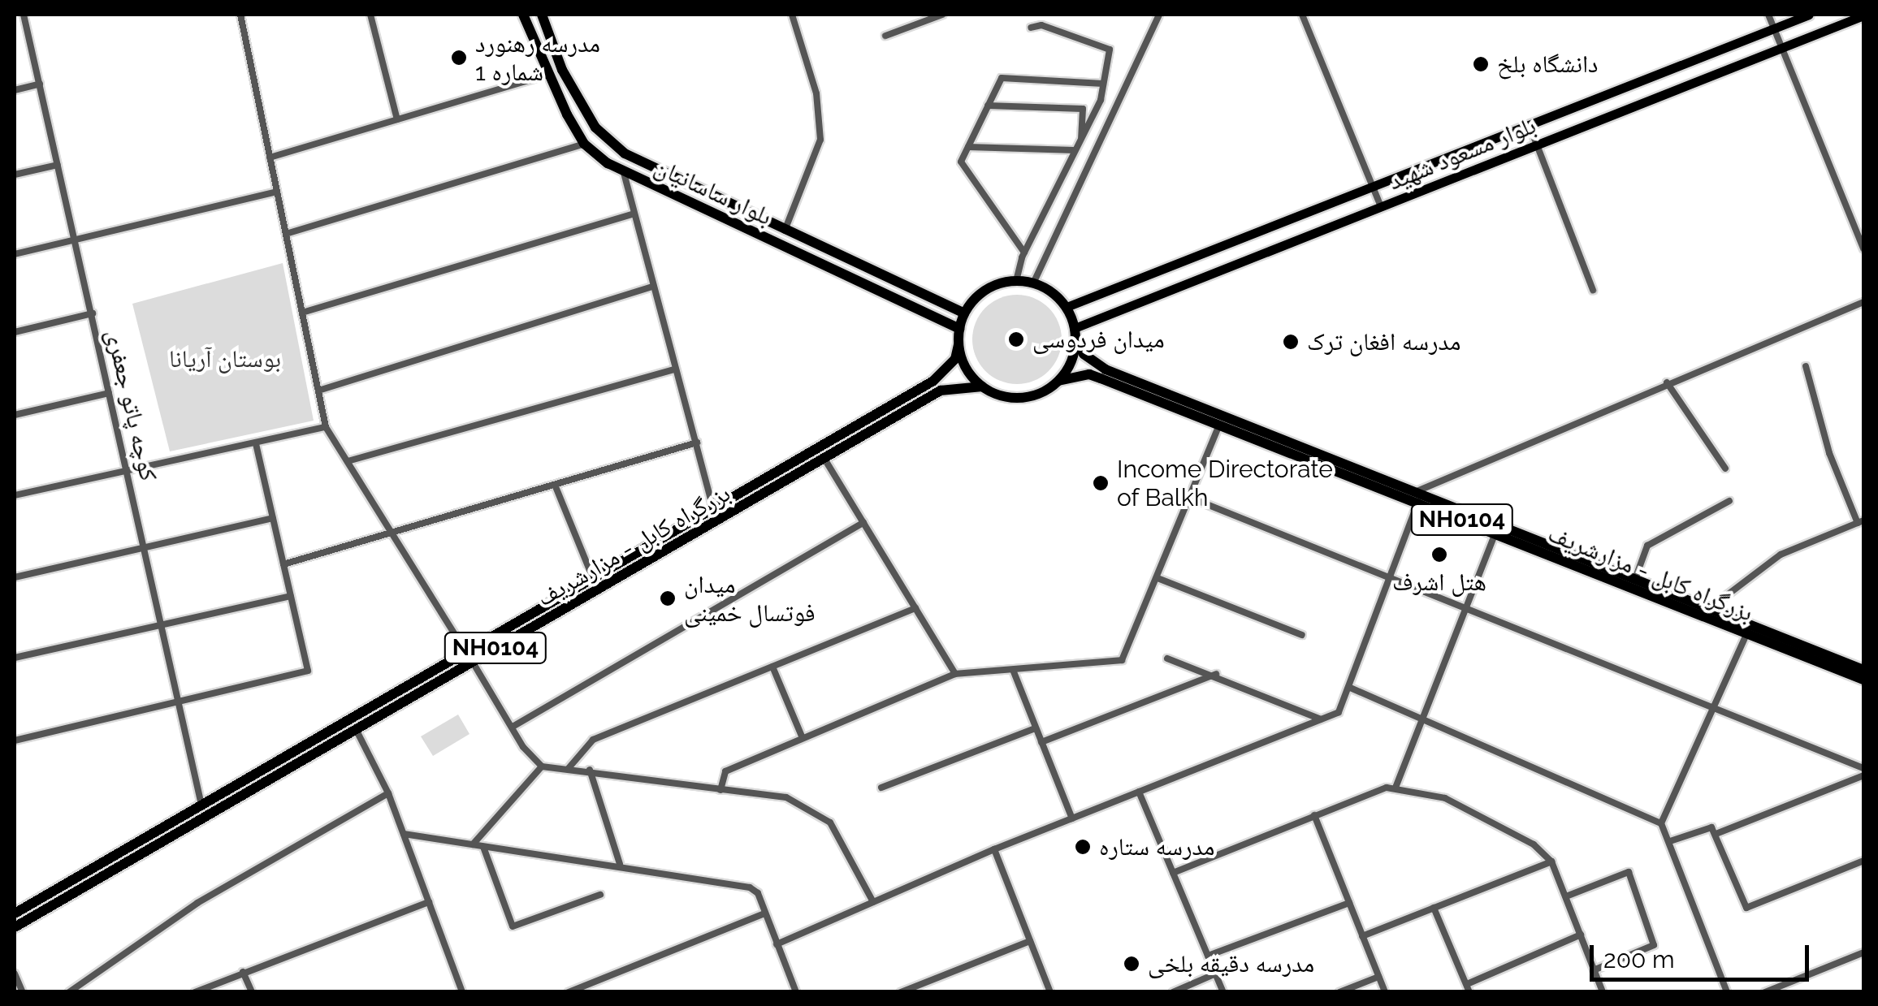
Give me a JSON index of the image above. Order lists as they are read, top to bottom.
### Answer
{
  "streets": {
    "highway": ["بلوار ساسانیان", "NH0104", "بزرگراه کابل - مزارشریف"],
    "main road": ["بلوار مسعود شهید"],
    "street": ["کوچه پاتو جعفری"]
  },
  "crossings": [
    ["بلوار مسعود شهید", "بلوار ساسانیان"],
    ["بلوار مسعود شهید", "NH0104"],
    ["بلوار مسعود شهید", "بزرگراه کابل - مزارشریف"],
    ["بلوار ساسانیان", "NH0104"],
    ["بلوار ساسانیان", "بزرگراه کابل - مزارشریف"],
    ["کوچه پاتو جعفری", "بزرگراه کابل - مزارشریف"],
    ["NH0104", "بزرگراه کابل - مزارشریف"]
  ],
  "parks": ["بوستان آریانا"],
  "places": [
    "مدرسه رهنورد شماره 1",
    "دانشگاه بلخ",
    "میدان فردوسی",
    "مدرسه افغان ترک",
    "Income Directorate of Balkh",
    "هتل اشرف",
    "میدان فوتسال خمینی",
    "مدرسه ستاره",
    "مدرسه دقيقه بلخى"
  ],
  "scale_bar": "200 m"
}
